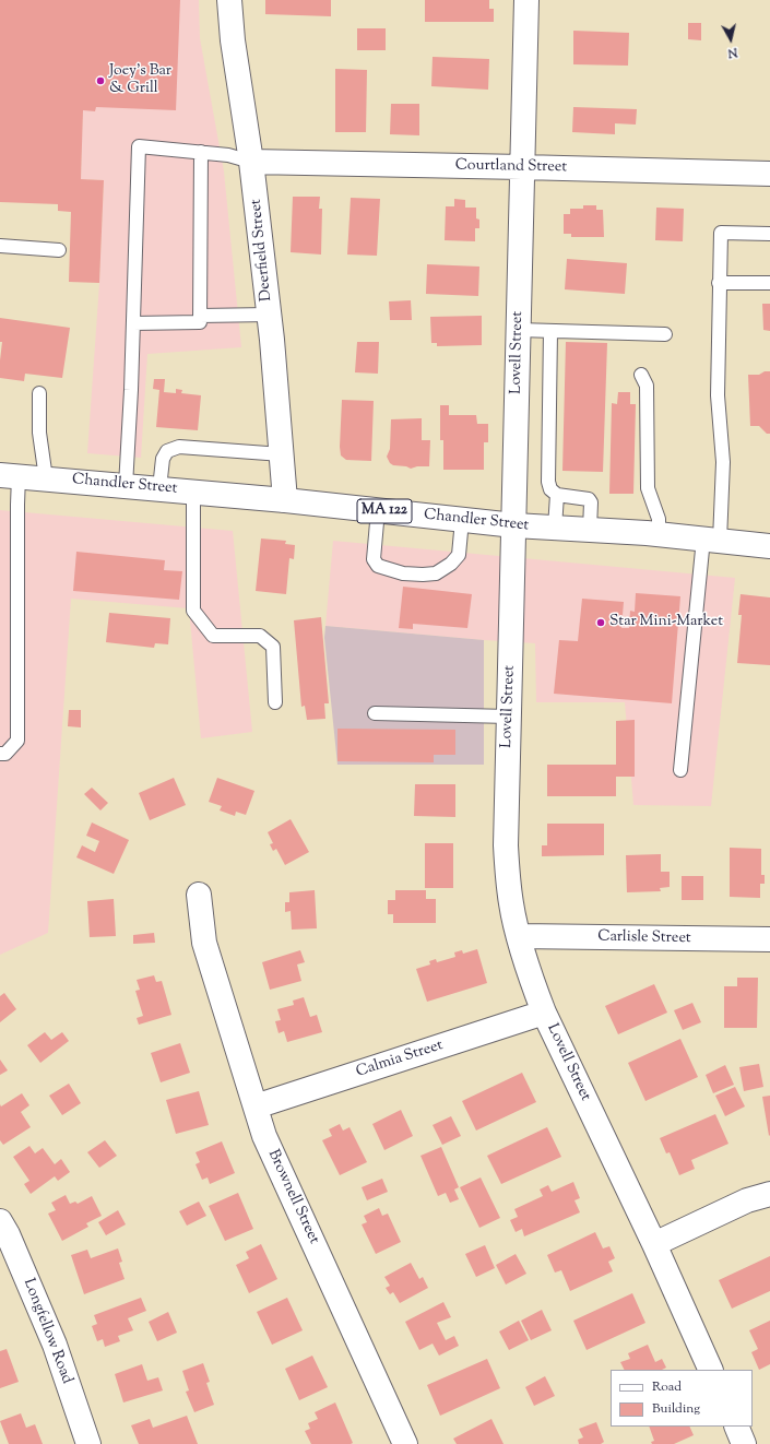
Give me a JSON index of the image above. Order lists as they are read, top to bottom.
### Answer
{
  "streets": {
    "street": [
      "Courtland Street",
      "Deerfield Street",
      "Lovell Street",
      "Chandler Street",
      "MA 122",
      "Carlisle Street",
      "Calmia Street",
      "Brownell Street",
      "Longfellow Road"
    ]
  },
  "crossings": [
    ["Courtland Street", "Deerfield Street"],
    ["Courtland Street", "Lovell Street"],
    ["Deerfield Street", "Chandler Street"],
    ["Lovell Street", "Chandler Street"],
    ["Lovell Street", "Carlisle Street"],
    ["Lovell Street", "Calmia Street"],
    ["Calmia Street", "Brownell Street"]
  ],
  "places": ["Joey's Bar & Grill", "Star Mini-Market"],
  "legend": ["Road", "Building"],
  "north": "bottom"
}
